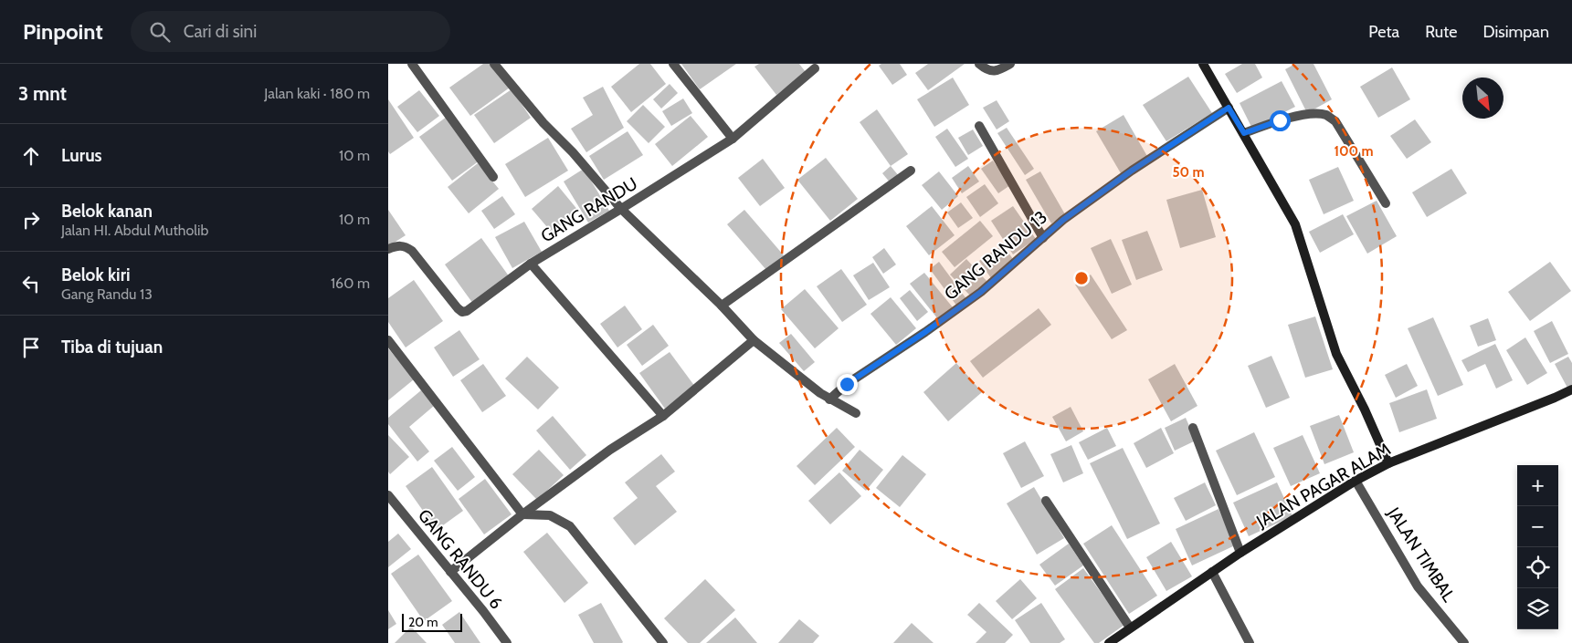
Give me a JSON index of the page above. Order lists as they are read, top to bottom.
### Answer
{
  "streets": {
    "street": [
      "GANG RANDU",
      "GANG RANDU 13",
      "JALAN PAGAR ALAM",
      "JALAN TIMBAL",
      "GANG RANDU 6"
    ]
  },
  "crossings": [
    ["JALAN PAGAR ALAM", "JALAN TIMBAL"]
  ],
  "scale_bar": "20 m",
  "north": "bottom right",
  "page": {
    "header": "Pinpoint",
    "search": "Cari di sini",
    "nav": ["Peta", "Rute", "Disimpan"],
    "heading": ["3 mnt", "Jalan kaki · 180 m"],
    "list": [
      ["Lurus", "10 m"],
      ["Belok kanan", "Jalan HI. Abdul Mutholib", "10 m"],
      ["Belok kiri", "Gang Randu 13", "160 m"],
      "Tiba di tujuan"
    ],
    "map_buttons": ["+", "−"],
    "scale": "20 m"
  },
  "rings": ["100 m", "50 m"]
}
